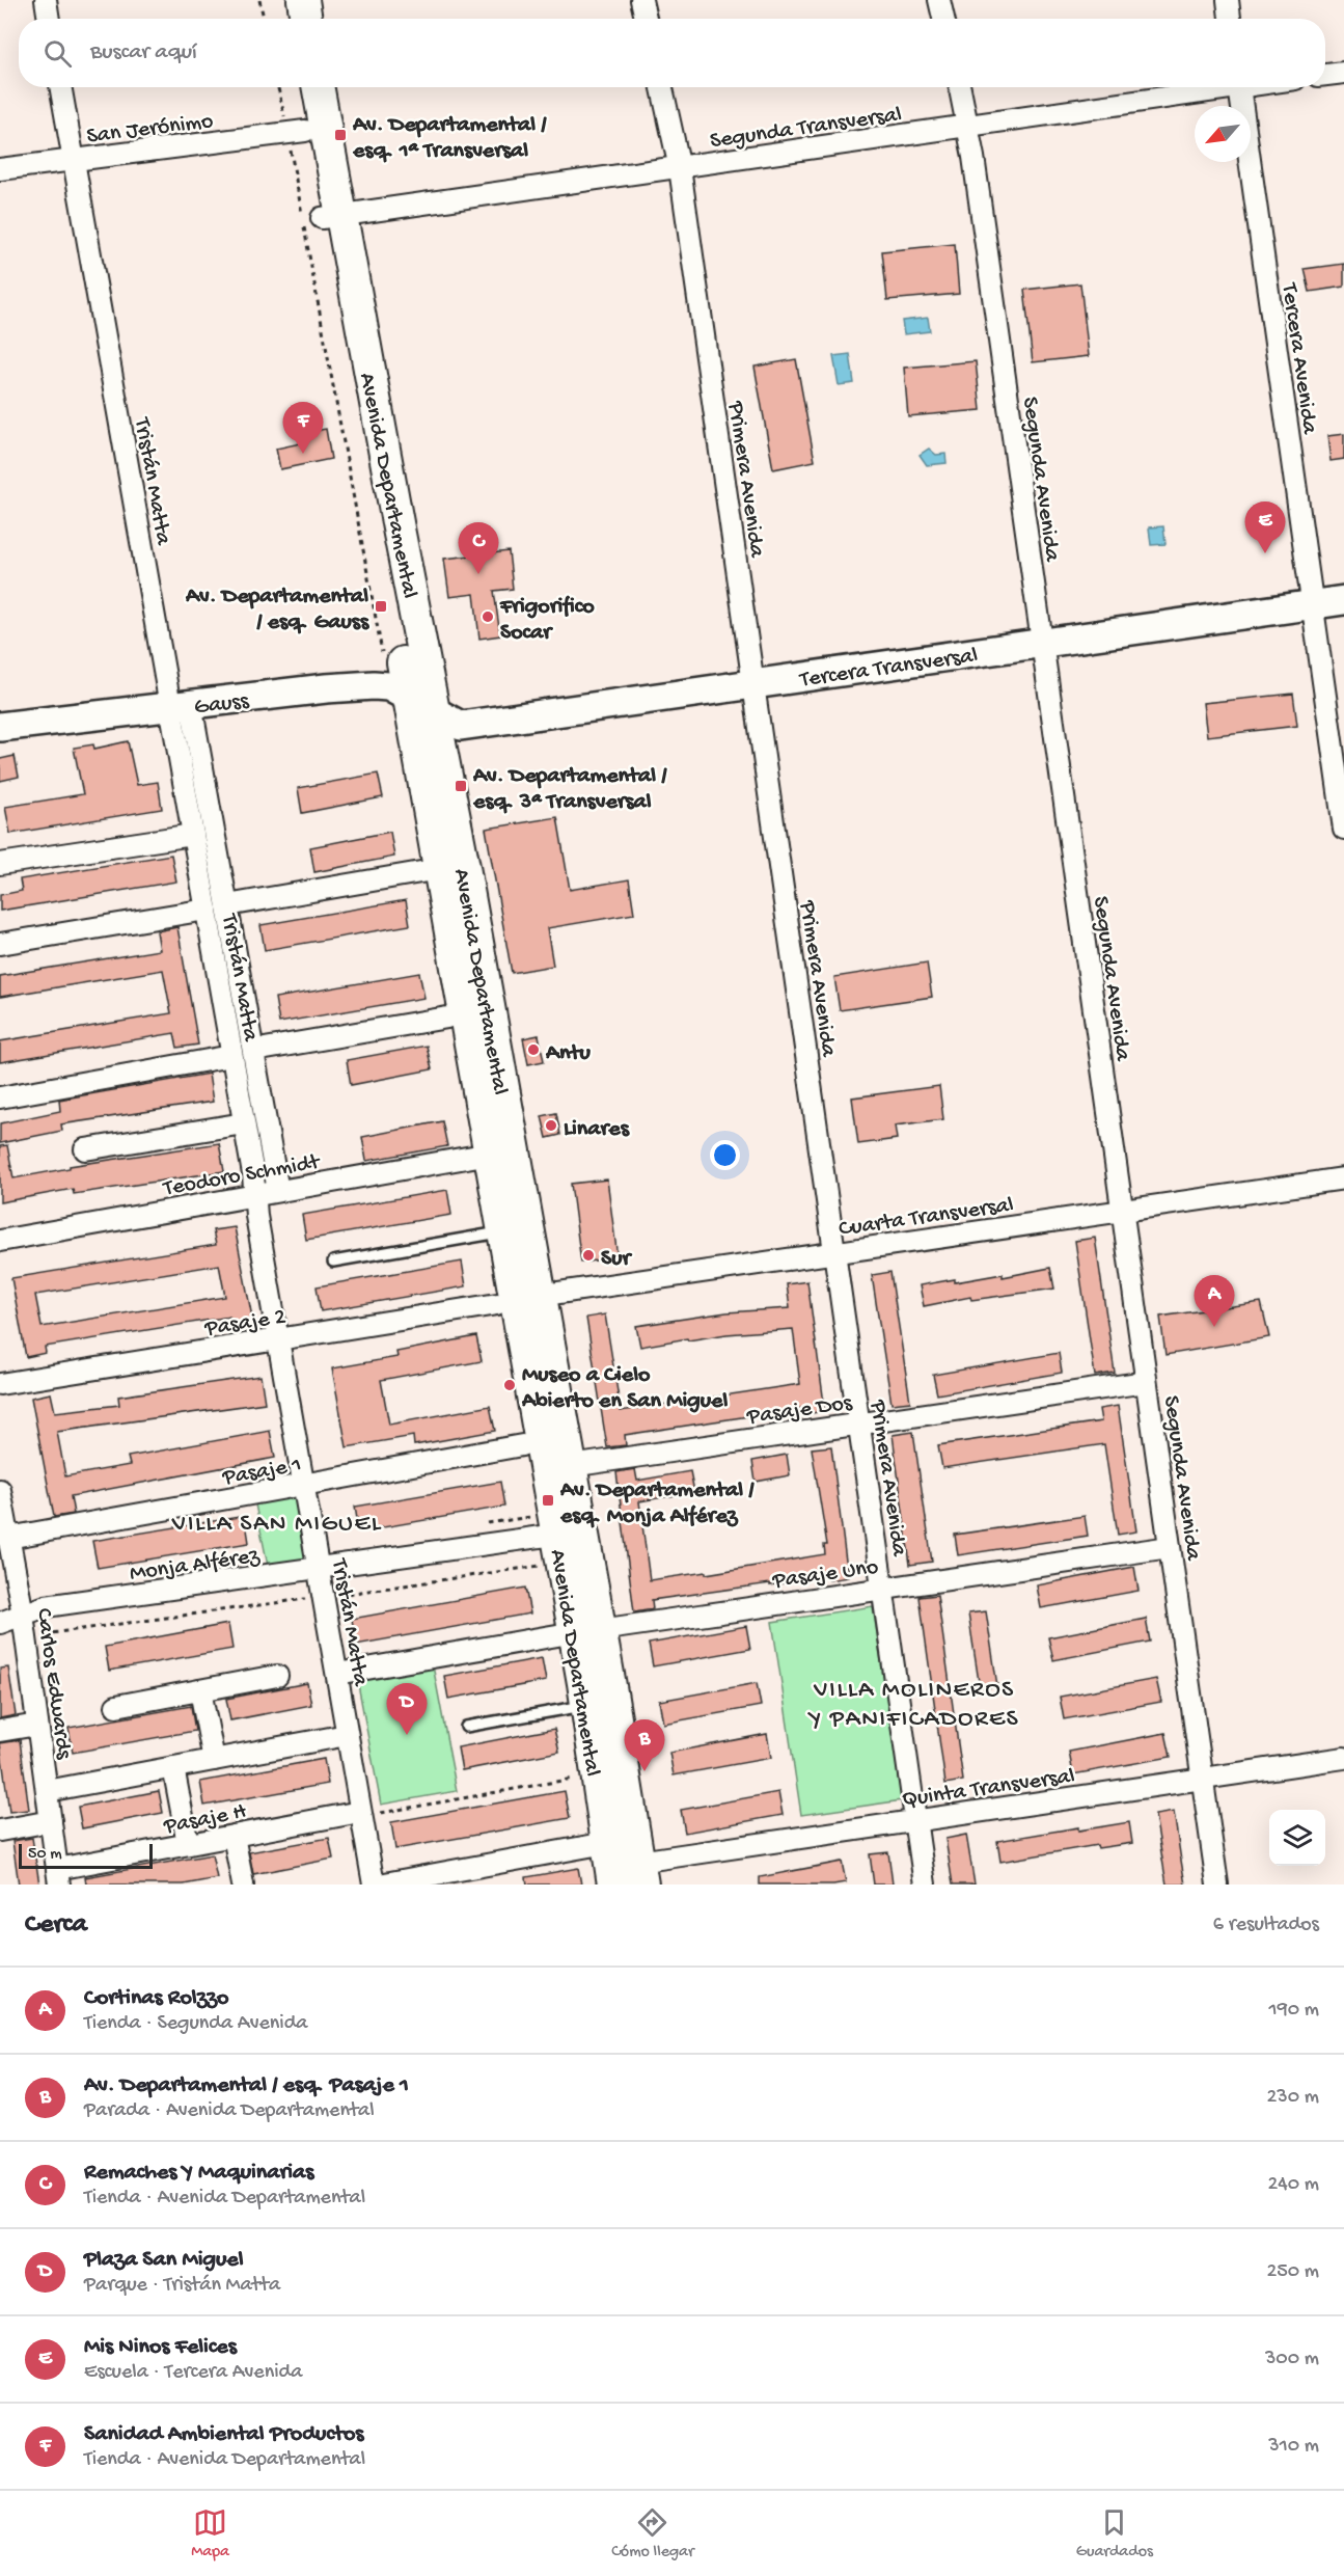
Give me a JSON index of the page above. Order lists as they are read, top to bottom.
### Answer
{
  "streets": {
    "main road": ["Avenida Departamental"],
    "street": [
      "Segunda Transversal",
      "San Jerónimo",
      "Tercera Avenida",
      "Primera Avenida",
      "Segunda Avenida",
      "Tristán Matta",
      "Tercera Transversal",
      "Gauss",
      "Teodoro Schmidt",
      "Cuarta Transversal",
      "Pasaje 2",
      "Pasaje Dos",
      "Pasaje 1",
      "Monja Alférez",
      "Pasaje Uno",
      "Carlos Edwards",
      "Quinta Transversal",
      "Pasaje H"
    ]
  },
  "crossings": [
    ["Segunda Transversal", "Primera Avenida"],
    ["Segunda Transversal", "Segunda Avenida"],
    ["Segunda Transversal", "Avenida Departamental"],
    ["San Jerónimo", "Tristán Matta"],
    ["San Jerónimo", "Avenida Departamental"],
    ["Tercera Avenida", "Tercera Transversal"],
    ["Primera Avenida", "Tercera Transversal"],
    ["Primera Avenida", "Cuarta Transversal"],
    ["Primera Avenida", "Pasaje Dos"],
    ["Primera Avenida", "Pasaje Uno"],
    ["Primera Avenida", "Quinta Transversal"],
    ["Segunda Avenida", "Tercera Transversal"],
    ["Segunda Avenida", "Cuarta Transversal"],
    ["Segunda Avenida", "Pasaje Dos"],
    ["Segunda Avenida", "Pasaje Uno"],
    ["Segunda Avenida", "Quinta Transversal"],
    ["Tristán Matta", "Gauss"],
    ["Tristán Matta", "Teodoro Schmidt"],
    ["Tristán Matta", "Pasaje 2"],
    ["Tristán Matta", "Pasaje 1"],
    ["Tristán Matta", "Monja Alférez"],
    ["Tristán Matta", "Pasaje Uno"],
    ["Tristán Matta", "Pasaje H"],
    ["Avenida Departamental", "Tercera Transversal"],
    ["Avenida Departamental", "Gauss"],
    ["Avenida Departamental", "Teodoro Schmidt"],
    ["Avenida Departamental", "Cuarta Transversal"],
    ["Avenida Departamental", "Pasaje 2"],
    ["Avenida Departamental", "Pasaje Dos"],
    ["Avenida Departamental", "Monja Alférez"],
    ["Avenida Departamental", "Pasaje Uno"],
    ["Avenida Departamental", "Quinta Transversal"],
    ["Tercera Transversal", "Gauss"],
    ["Cuarta Transversal", "Pasaje 2"],
    ["Pasaje 1", "Carlos Edwards"],
    ["Monja Alférez", "Carlos Edwards"],
    ["Carlos Edwards", "Pasaje H"]
  ],
  "districts": ["VILLA SAN MIGUEL", "VILLA MOLINEROS Y PANIFICADORES"],
  "places": {
    "transit": [
      "Av. Departamental / esq. 1ª Transversal",
      "Av. Departamental / esq. Gauss",
      "Av. Departamental / esq. 3ª Transversal",
      "Av. Departamental / esq. Monja Alférez"
    ],
    "other": [
      "Frigorifico Socar",
      "Antu",
      "Linares",
      "Sur",
      "Museo a Cielo Abierto en San Miguel"
    ]
  },
  "scale_bar": "50 m",
  "north": "bottom left",
  "page": {
    "search": "Buscar aquí",
    "pins": [
      "F",
      "E",
      "C",
      "A",
      "D",
      "B"
    ],
    "scale": "50 m",
    "heading": ["Cerca", "6 resultados"],
    "list": [
      {
        "mark": "A",
        "name": "Cortinas Rolzzo",
        "note": "Tienda · Segunda Avenida",
        "value": "190 m"
      },
      {
        "mark": "B",
        "name": "Av. Departamental / esq. Pasaje 1",
        "note": "Parada · Avenida Departamental",
        "value": "230 m"
      },
      {
        "mark": "C",
        "name": "Remaches Y Maquinarias",
        "note": "Tienda · Avenida Departamental",
        "value": "240 m"
      },
      {
        "mark": "D",
        "name": "Plaza San Miguel",
        "note": "Parque · Tristán Matta",
        "value": "250 m"
      },
      {
        "mark": "E",
        "name": "Mis Ninos Felices",
        "note": "Escuela · Tercera Avenida",
        "value": "300 m"
      },
      {
        "mark": "F",
        "name": "Sanidad Ambiental Productos",
        "note": "Tienda · Avenida Departamental",
        "value": "310 m"
      }
    ],
    "nav": ["Mapa", "Cómo llegar", "Guardados"]
  }
}
